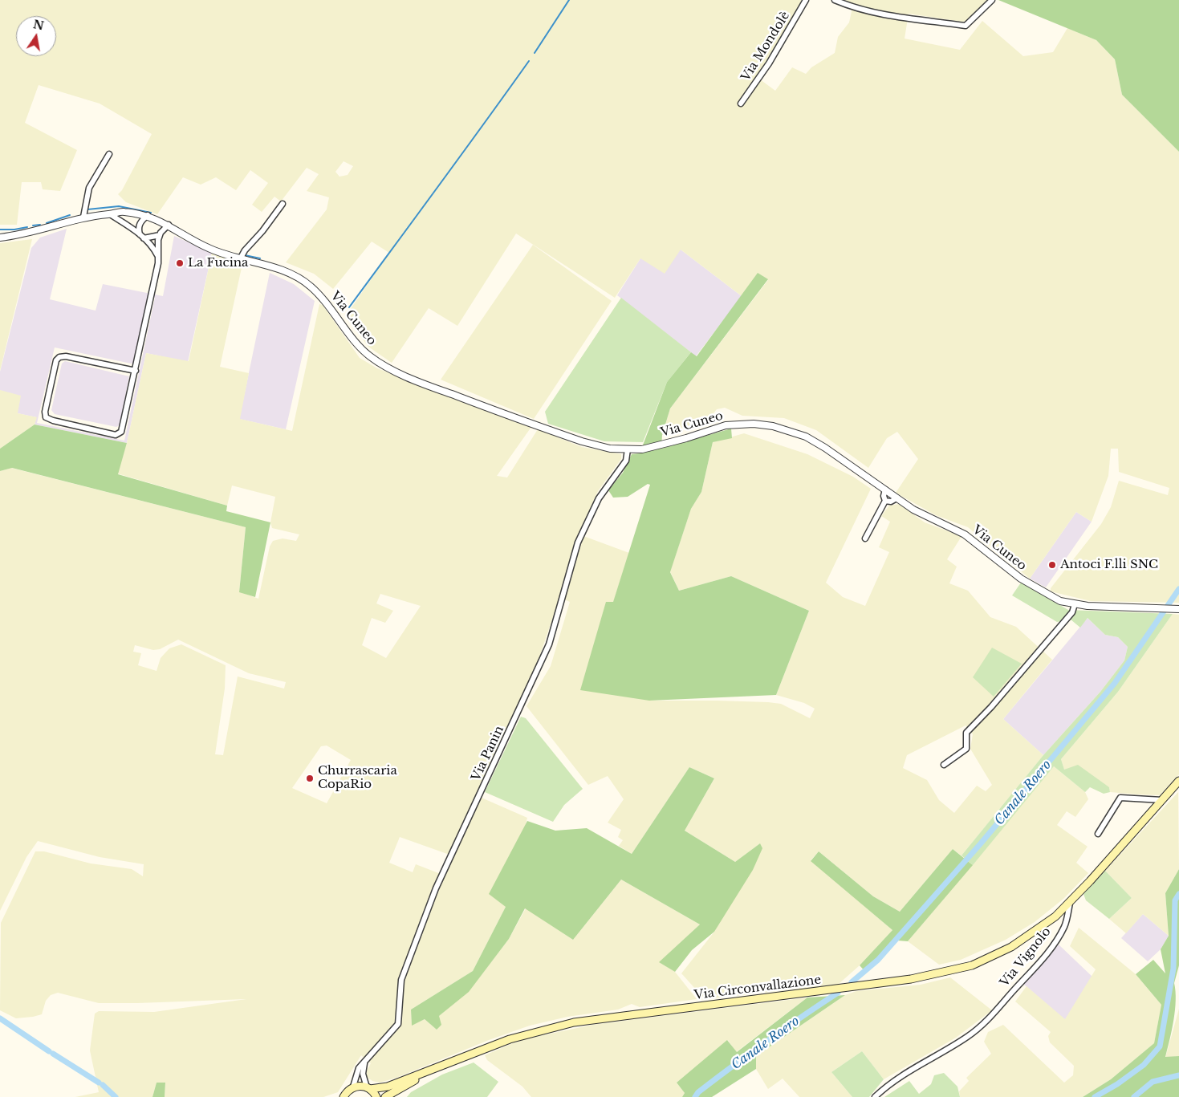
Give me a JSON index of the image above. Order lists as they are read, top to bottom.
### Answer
{
  "streets": {
    "main road": ["Via Vignolo", "Via Circonvallazione"],
    "street": ["Via Mondolè", "Via Cuneo", "Via Panin"]
  },
  "crossings": [
    ["Via Cuneo", "Via Panin"],
    ["Via Panin", "Via Circonvallazione"],
    ["Via Vignolo", "Via Circonvallazione"]
  ],
  "water": ["Canale Roero"],
  "places": ["La Fucina", "Antoci F.lli SNC", "Churrascaria CopaRio"],
  "north": "top"
}
